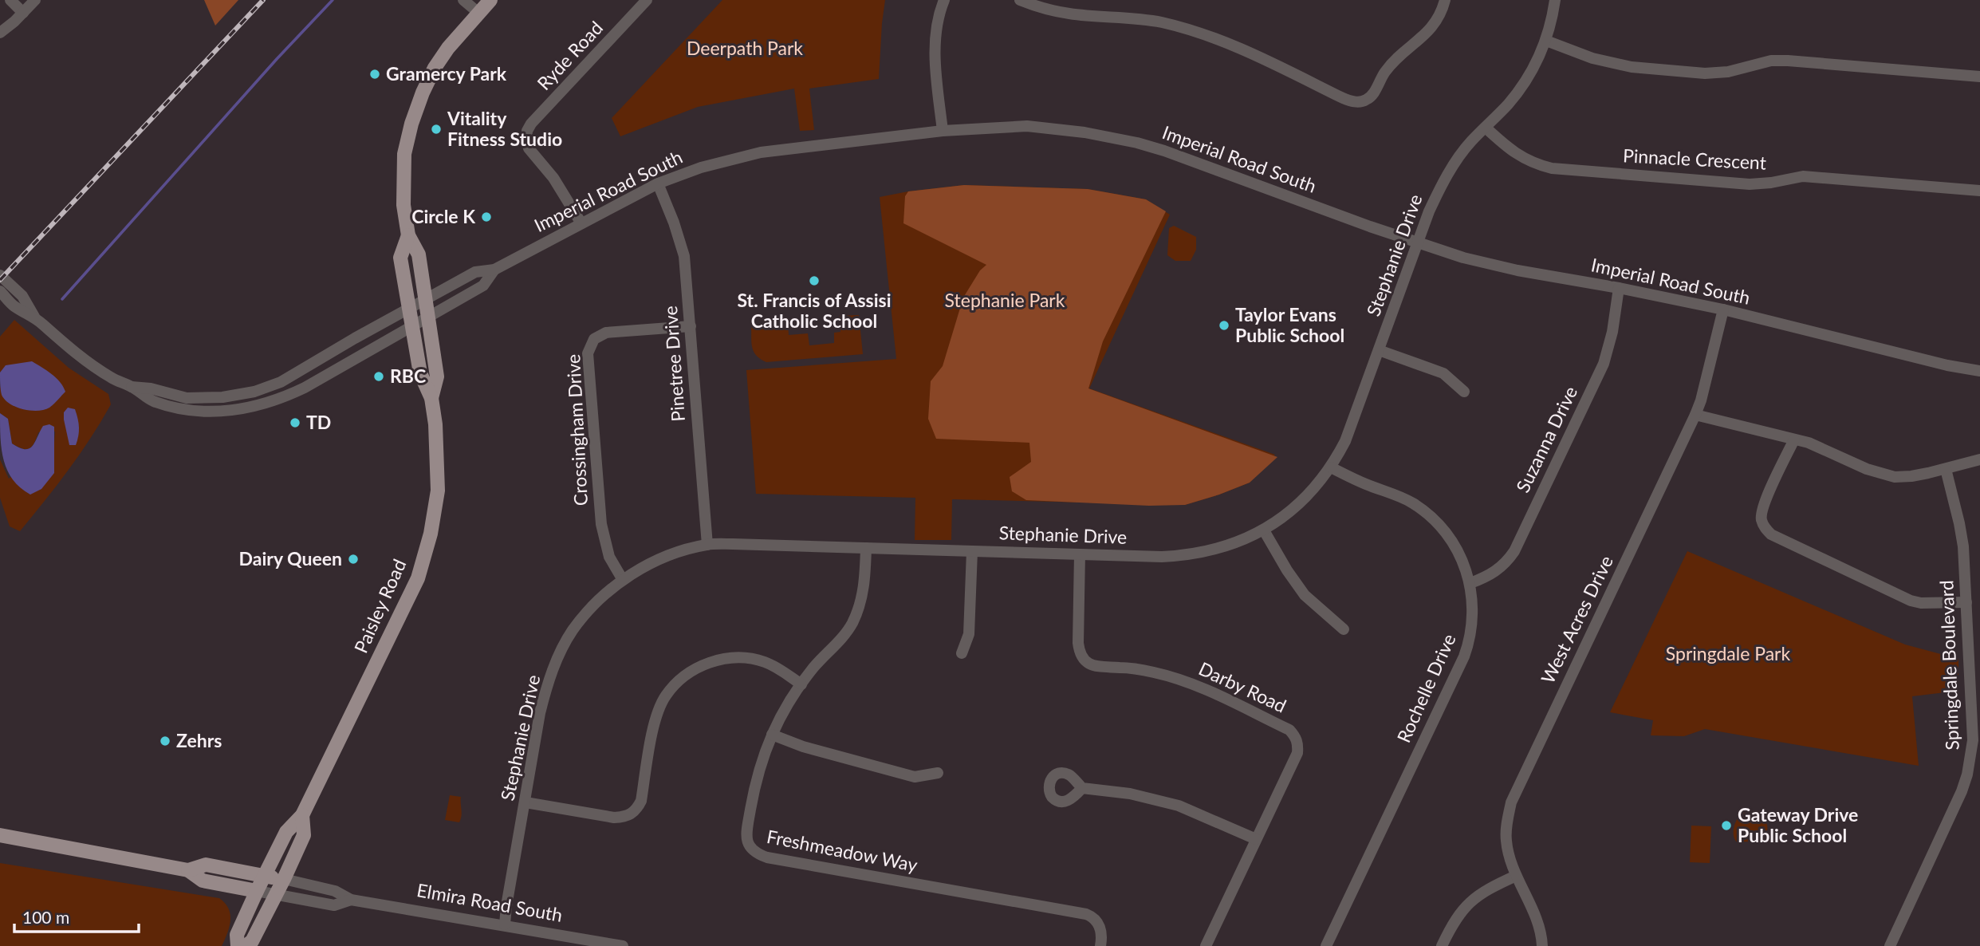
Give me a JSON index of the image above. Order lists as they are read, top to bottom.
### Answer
{
  "streets": {
    "main road": ["Paisley Road", "Elmira Road South"],
    "street": [
      "Ryde Road",
      "Imperial Road South",
      "Pinnacle Crescent",
      "Stephanie Drive",
      "Pinetree Drive",
      "Crossingham Drive",
      "Suzanna Drive",
      "West Acres Drive",
      "Springdale Boulevard",
      "Darby Road",
      "Rochelle Drive",
      "Freshmeadow Way"
    ]
  },
  "crossings": [
    ["Ryde Road", "Imperial Road South"],
    ["Imperial Road South", "Stephanie Drive"],
    ["Imperial Road South", "Pinetree Drive"],
    ["Imperial Road South", "Suzanna Drive"],
    ["Imperial Road South", "Paisley Road"],
    ["Imperial Road South", "West Acres Drive"],
    ["Pinnacle Crescent", "Stephanie Drive"],
    ["Stephanie Drive", "Pinetree Drive"],
    ["Stephanie Drive", "Crossingham Drive"],
    ["Stephanie Drive", "Darby Road"],
    ["Stephanie Drive", "Rochelle Drive"],
    ["Stephanie Drive", "Freshmeadow Way"],
    ["Stephanie Drive", "Elmira Road South"],
    ["Pinetree Drive", "Crossingham Drive"],
    ["Suzanna Drive", "Rochelle Drive"],
    ["Paisley Road", "Elmira Road South"]
  ],
  "parks": ["Deerpath Park", "Stephanie Park", "Springdale Park"],
  "places": [
    "Gramercy Park",
    "Vitality Fitness Studio",
    "Circle K",
    "St. Francis of Assisi Catholic School",
    "Taylor Evans Public School",
    "RBC",
    "TD",
    "Dairy Queen",
    "Zehrs",
    "Gateway Drive Public School"
  ],
  "scale_bar": "100 m"
}
